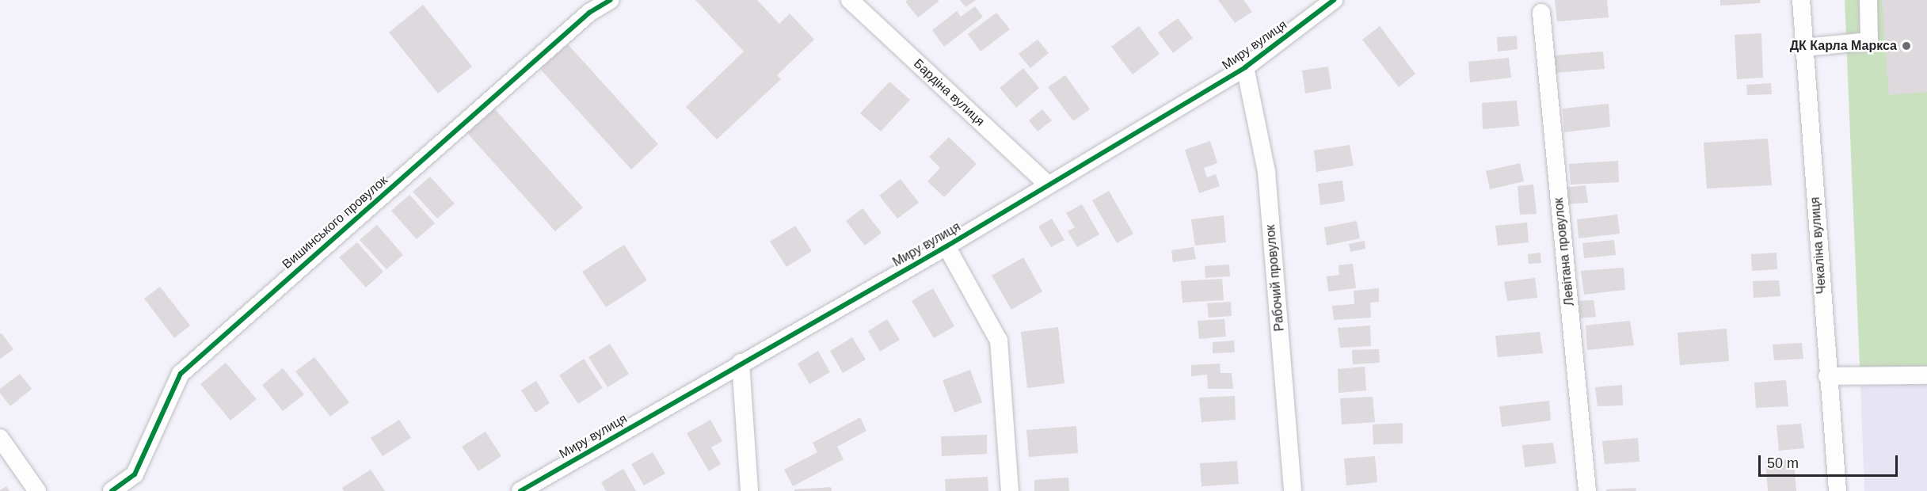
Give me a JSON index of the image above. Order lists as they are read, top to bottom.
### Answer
{
  "streets": {
    "street": [
      "Миру вулиця",
      "Бардіна вулиця",
      "Вишинського провулок",
      "Чекаліна вулиця",
      "Левітана провулок",
      "Рабочий провулок"
    ]
  },
  "crossings": [
    ["Миру вулиця", "Бардіна вулиця"],
    ["Миру вулиця", "Рабочий провулок"]
  ],
  "places": ["ДК Карла Маркса"],
  "scale_bar": "50 m"
}
